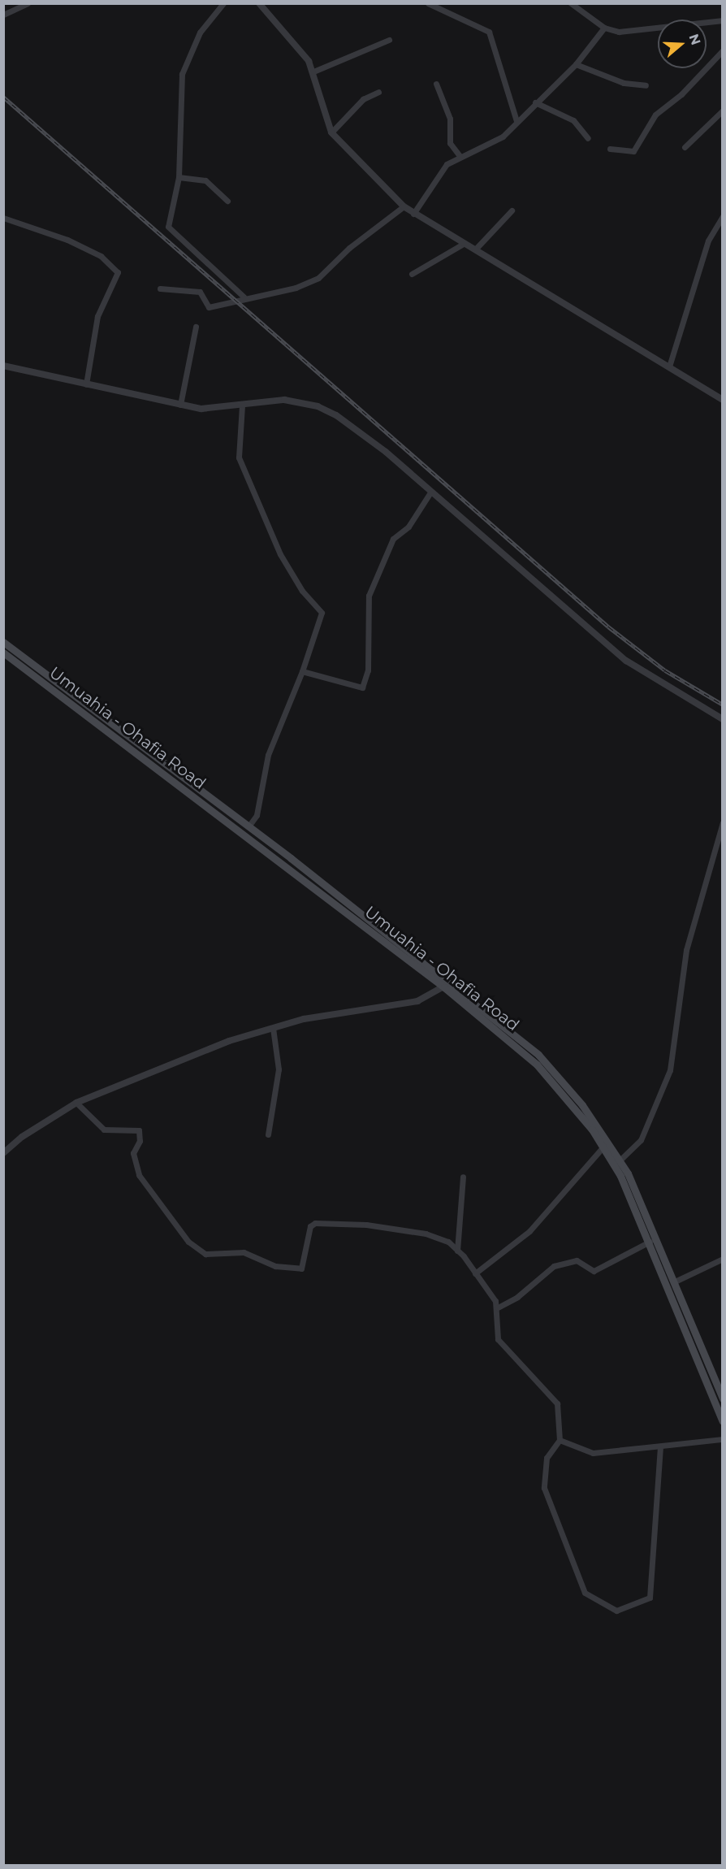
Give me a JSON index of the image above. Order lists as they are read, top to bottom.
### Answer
{
  "streets": {
    "main road": ["Umuahia - Ohafia Road"]
  },
  "north": "right"
}
